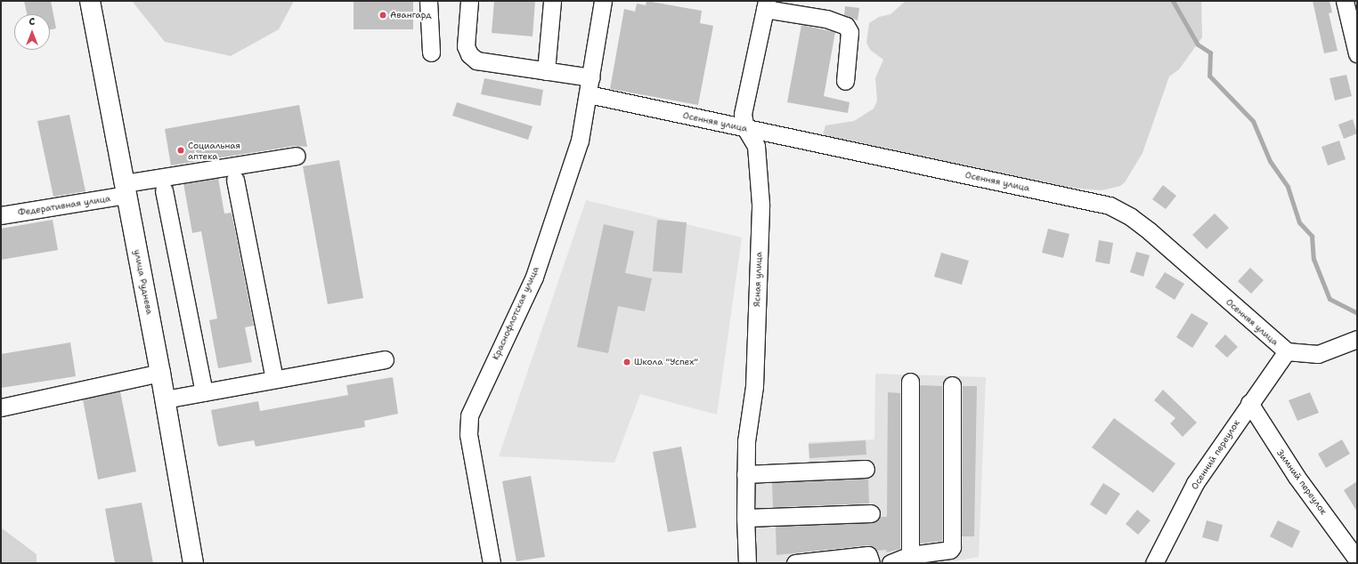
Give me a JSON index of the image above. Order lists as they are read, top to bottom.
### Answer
{
  "streets": {
    "main road": ["улица Руднева"],
    "street": [
      "Осенняя улица",
      "Федеративная улица",
      "Ясная улица",
      "Краснофлотская улица",
      "Осенний переулок",
      "Зимний переулок"
    ]
  },
  "crossings": [
    ["Осенняя улица", "Ясная улица"],
    ["Осенняя улица", "Краснофлотская улица"],
    ["Осенняя улица", "Осенний переулок"],
    ["Федеративная улица", "улица Руднева"],
    ["Осенний переулок", "Зимний переулок"]
  ],
  "places": ["Авангард", "Социальная аптека", "Школа \"Успех\""],
  "north": "top"
}
